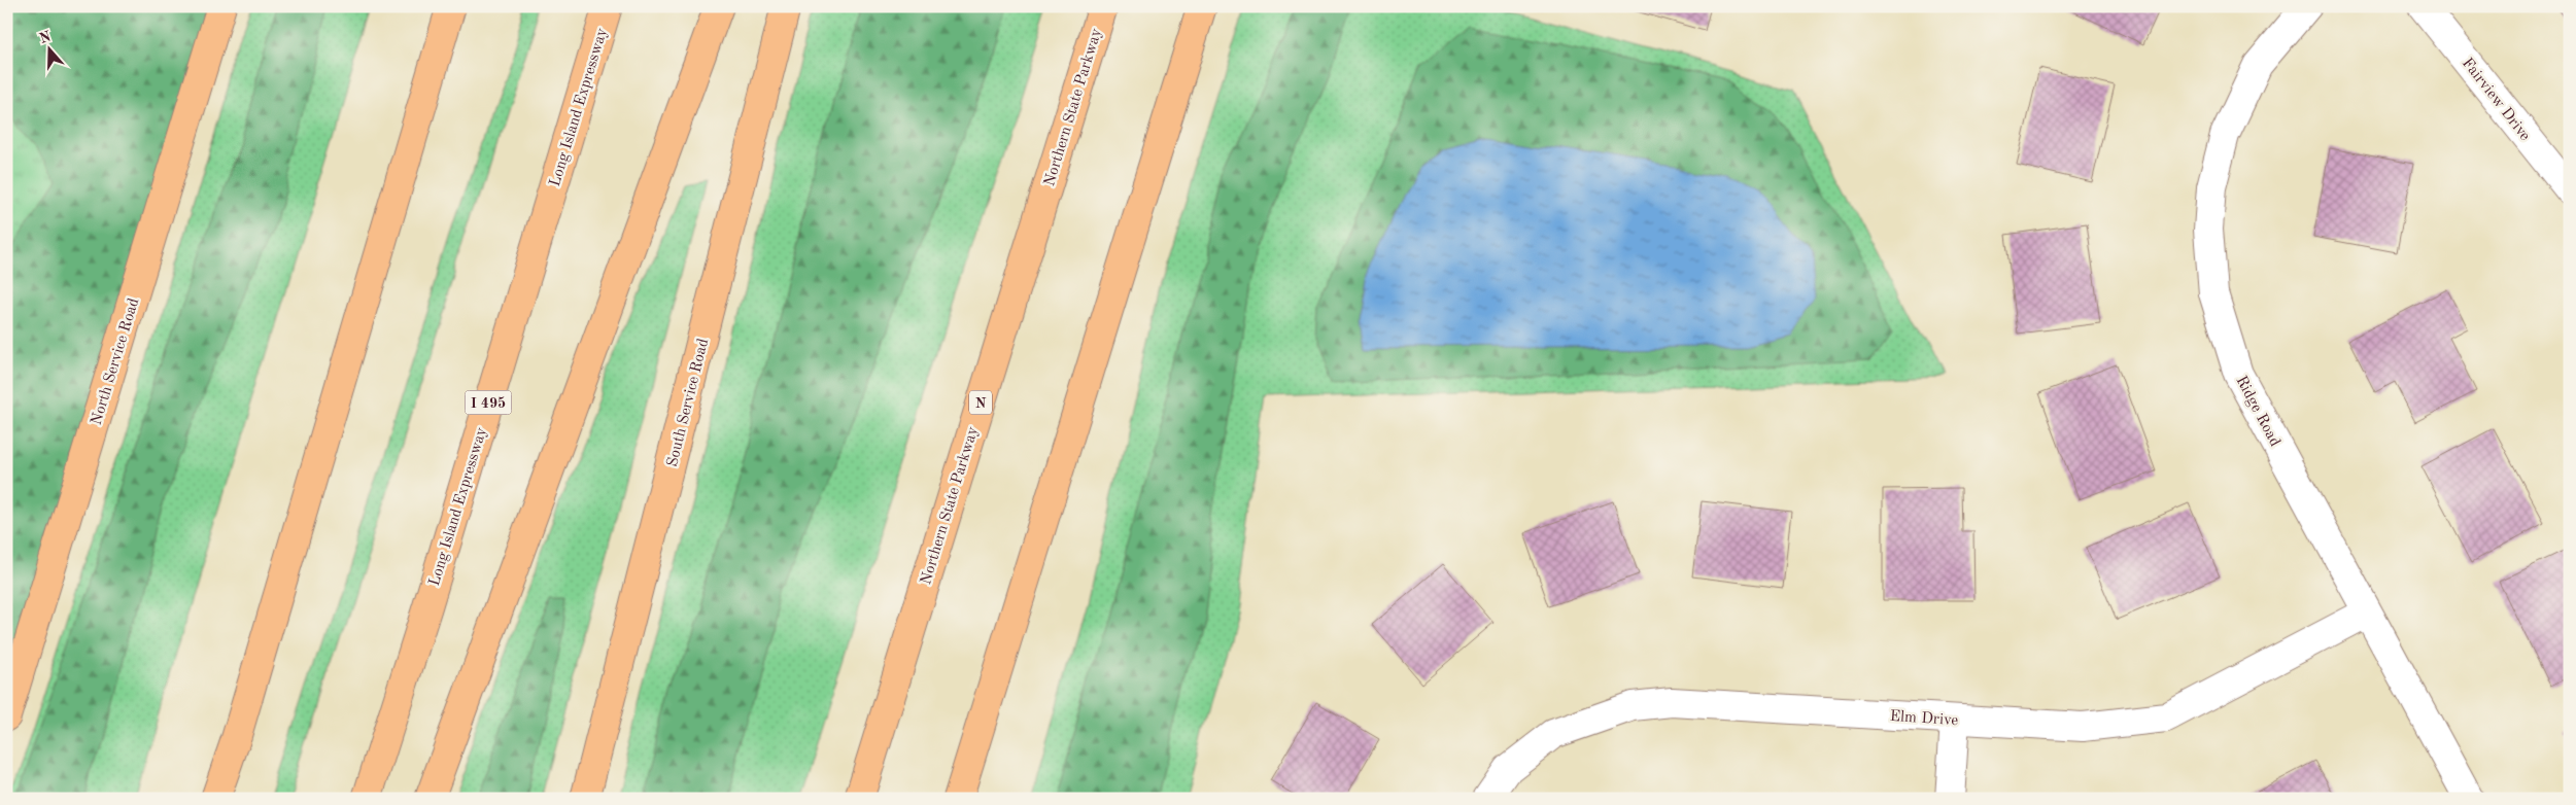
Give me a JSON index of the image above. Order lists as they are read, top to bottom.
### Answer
{
  "streets": {
    "main road": [
      "Long Island Expressway",
      "Northern State Parkway",
      "North Service Road",
      "I 495",
      "South Service Road",
      "N"
    ],
    "street": ["Fairview Drive", "Ridge Road", "Elm Drive"]
  },
  "crossings": [
    ["Ridge Road", "Elm Drive"]
  ],
  "north": "top"
}
